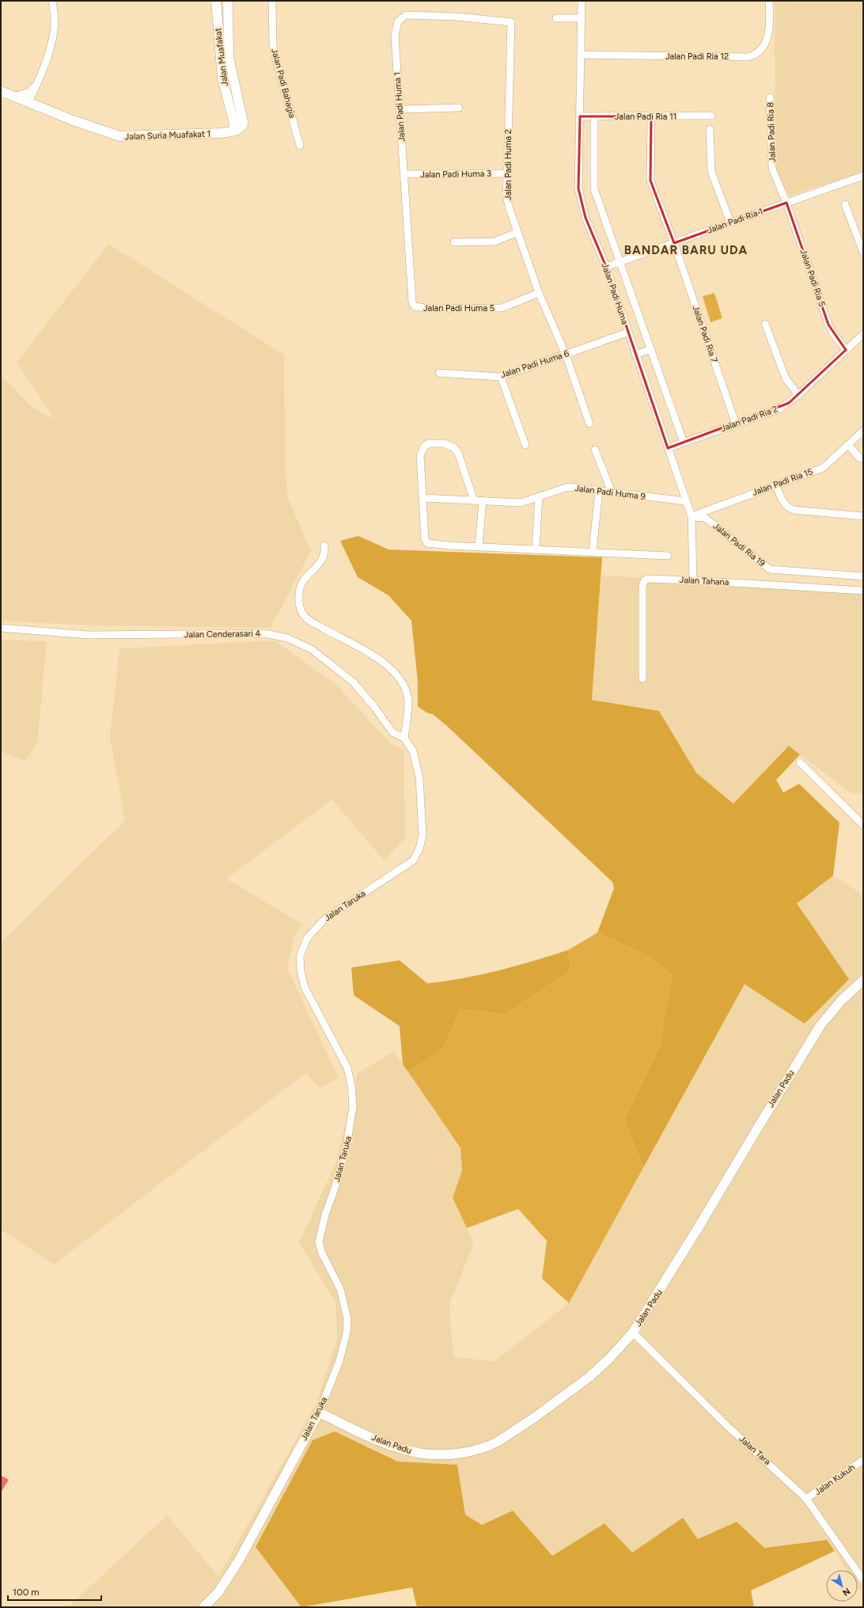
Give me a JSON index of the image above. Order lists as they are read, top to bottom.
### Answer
{
  "streets": {
    "street": [
      "Jalan Padi Ria 12",
      "Jalan Muafakat",
      "Jalan Padi Bahagia",
      "Jalan Padi Huma 1",
      "Jalan Padi Ria 11",
      "Jalan Padi Ria 8",
      "Jalan Suria Muafakat 1",
      "Jalan Padi Huma 2",
      "Jalan Padi Huma 3",
      "Jalan Padi Ria 1",
      "Jalan Padi Ria 5",
      "Jalan Padi Huma",
      "Jalan Padi Huma 5",
      "Jalan Padi Ria 7",
      "Jalan Padi Huma 6",
      "Jalan Padi Ria 2",
      "Jalan Padi Ria 15",
      "Jalan Padi Huma 9",
      "Jalan Padi Ria 19",
      "Jalan Tahana",
      "Jalan Cenderasari 4",
      "Jalan Taruka",
      "Jalan Padu",
      "Jalan Tara",
      "Jalan Kukuh"
    ]
  },
  "crossings": [
    ["Jalan Padi Ria 12", "Jalan Padi Huma"],
    ["Jalan Muafakat", "Jalan Suria Muafakat 1"],
    ["Jalan Padi Huma 1", "Jalan Padi Huma 2"],
    ["Jalan Padi Huma 1", "Jalan Padi Huma 3"],
    ["Jalan Padi Huma 1", "Jalan Padi Huma 5"],
    ["Jalan Padi Ria 11", "Jalan Padi Huma"],
    ["Jalan Padi Ria 11", "Jalan Padi Ria 7"],
    ["Jalan Padi Ria 8", "Jalan Padi Ria 1"],
    ["Jalan Padi Ria 8", "Jalan Padi Ria 5"],
    ["Jalan Padi Huma 2", "Jalan Padi Huma 3"],
    ["Jalan Padi Huma 2", "Jalan Padi Huma 5"],
    ["Jalan Padi Huma 2", "Jalan Padi Huma 6"],
    ["Jalan Padi Ria 1", "Jalan Padi Ria 5"],
    ["Jalan Padi Ria 1", "Jalan Padi Huma"],
    ["Jalan Padi Ria 1", "Jalan Padi Ria 7"],
    ["Jalan Padi Ria 5", "Jalan Padi Ria 2"],
    ["Jalan Padi Huma", "Jalan Padi Huma 6"],
    ["Jalan Padi Huma", "Jalan Padi Ria 2"],
    ["Jalan Padi Huma", "Jalan Padi Ria 15"],
    ["Jalan Padi Huma", "Jalan Padi Huma 9"],
    ["Jalan Padi Huma", "Jalan Padi Ria 19"],
    ["Jalan Padi Huma", "Jalan Tahana"],
    ["Jalan Padi Ria 7", "Jalan Padi Ria 2"],
    ["Jalan Padi Ria 15", "Jalan Padi Ria 19"],
    ["Jalan Cenderasari 4", "Jalan Taruka"],
    ["Jalan Taruka", "Jalan Padu"],
    ["Jalan Padu", "Jalan Tara"],
    ["Jalan Tara", "Jalan Kukuh"]
  ],
  "districts": ["BANDAR BARU UDA"],
  "scale_bar": "100 m",
  "north": "bottom right"
}
